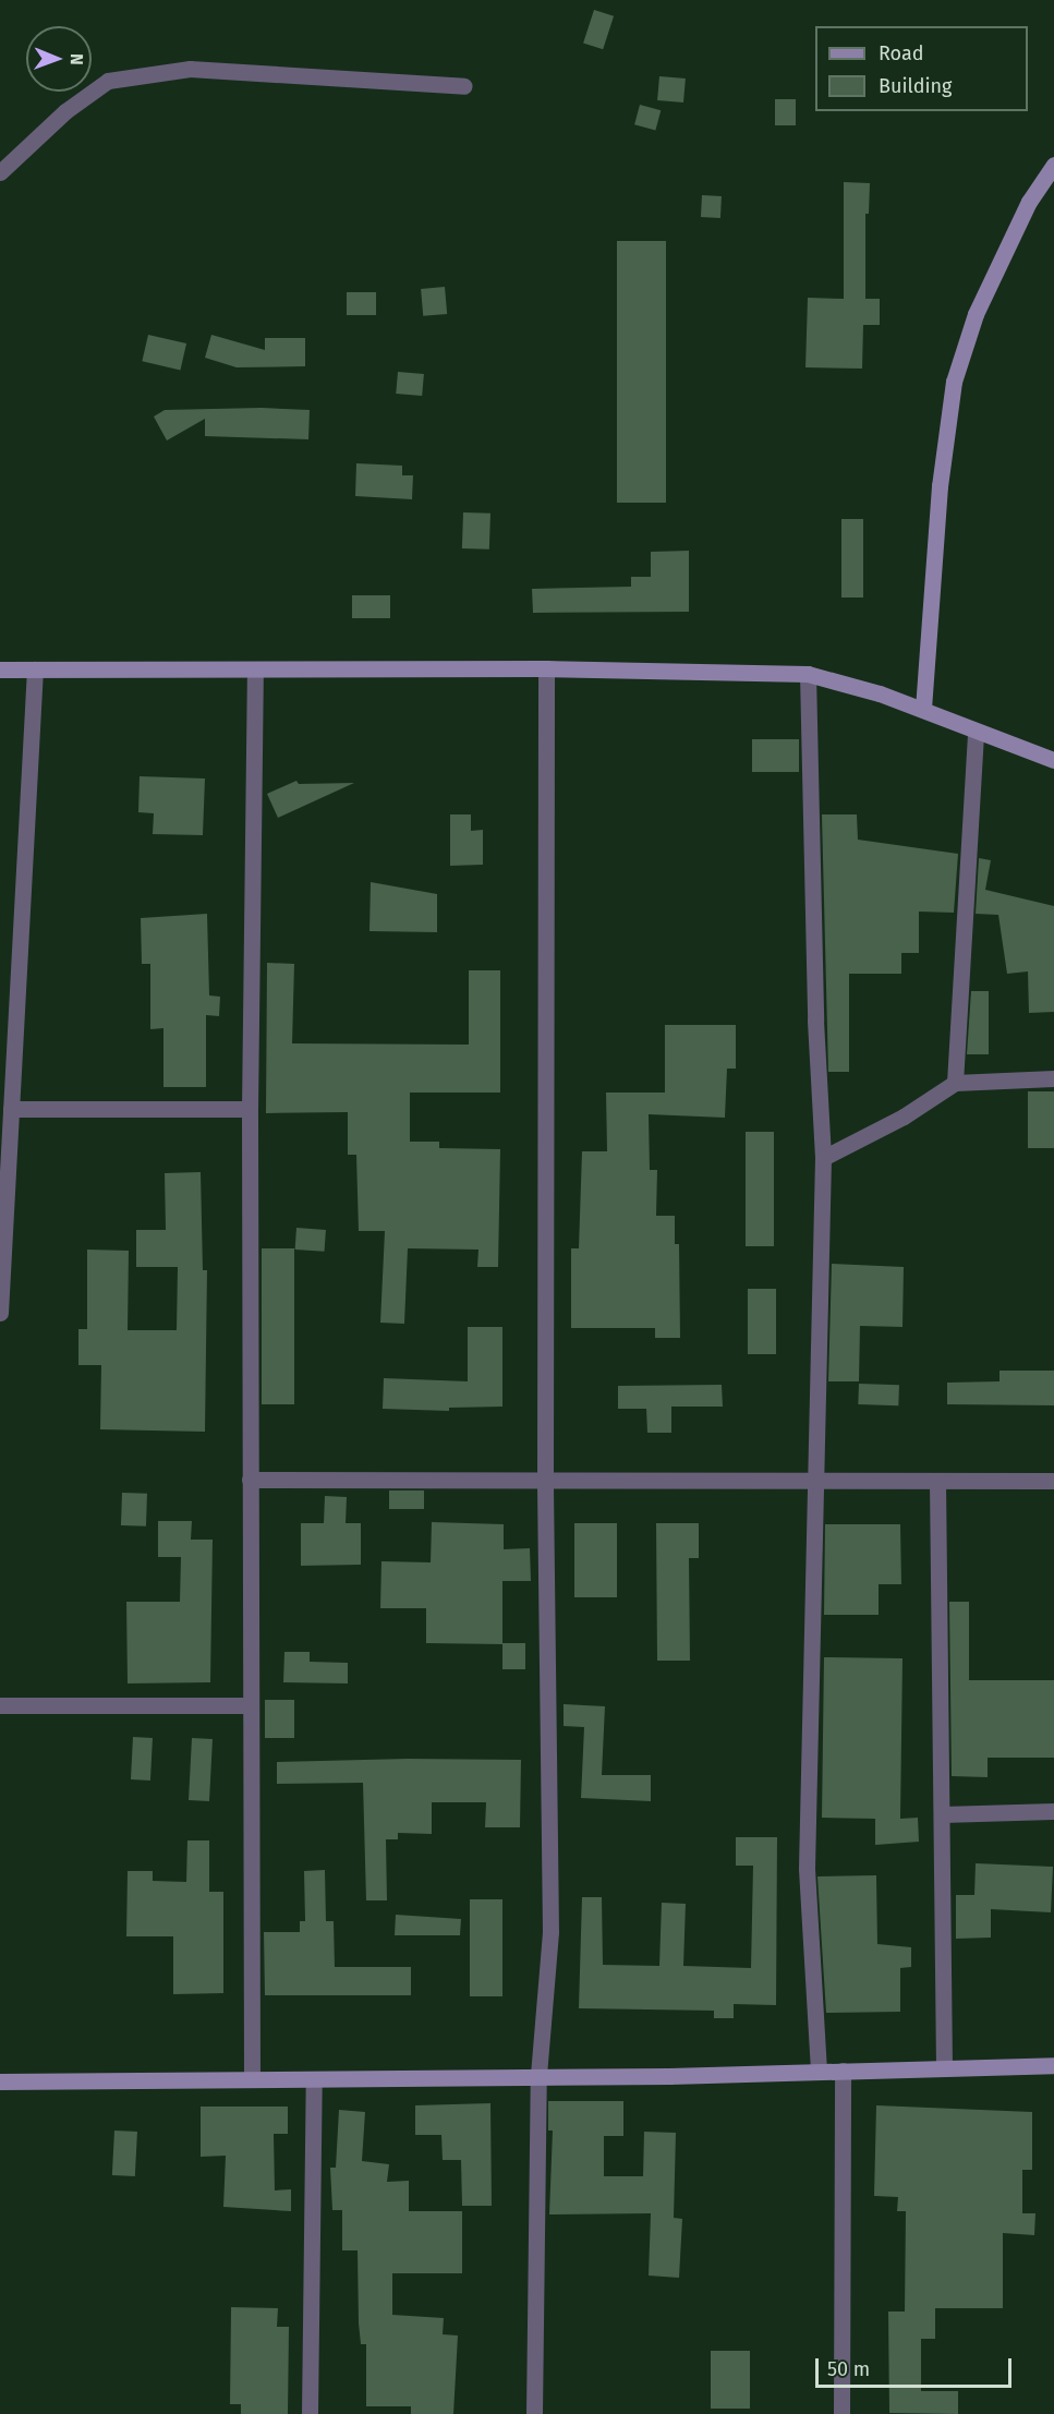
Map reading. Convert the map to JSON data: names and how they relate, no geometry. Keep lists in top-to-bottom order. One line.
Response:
{"legend":["Road","Building"],"scale_bar":"50 m","north":"right"}
